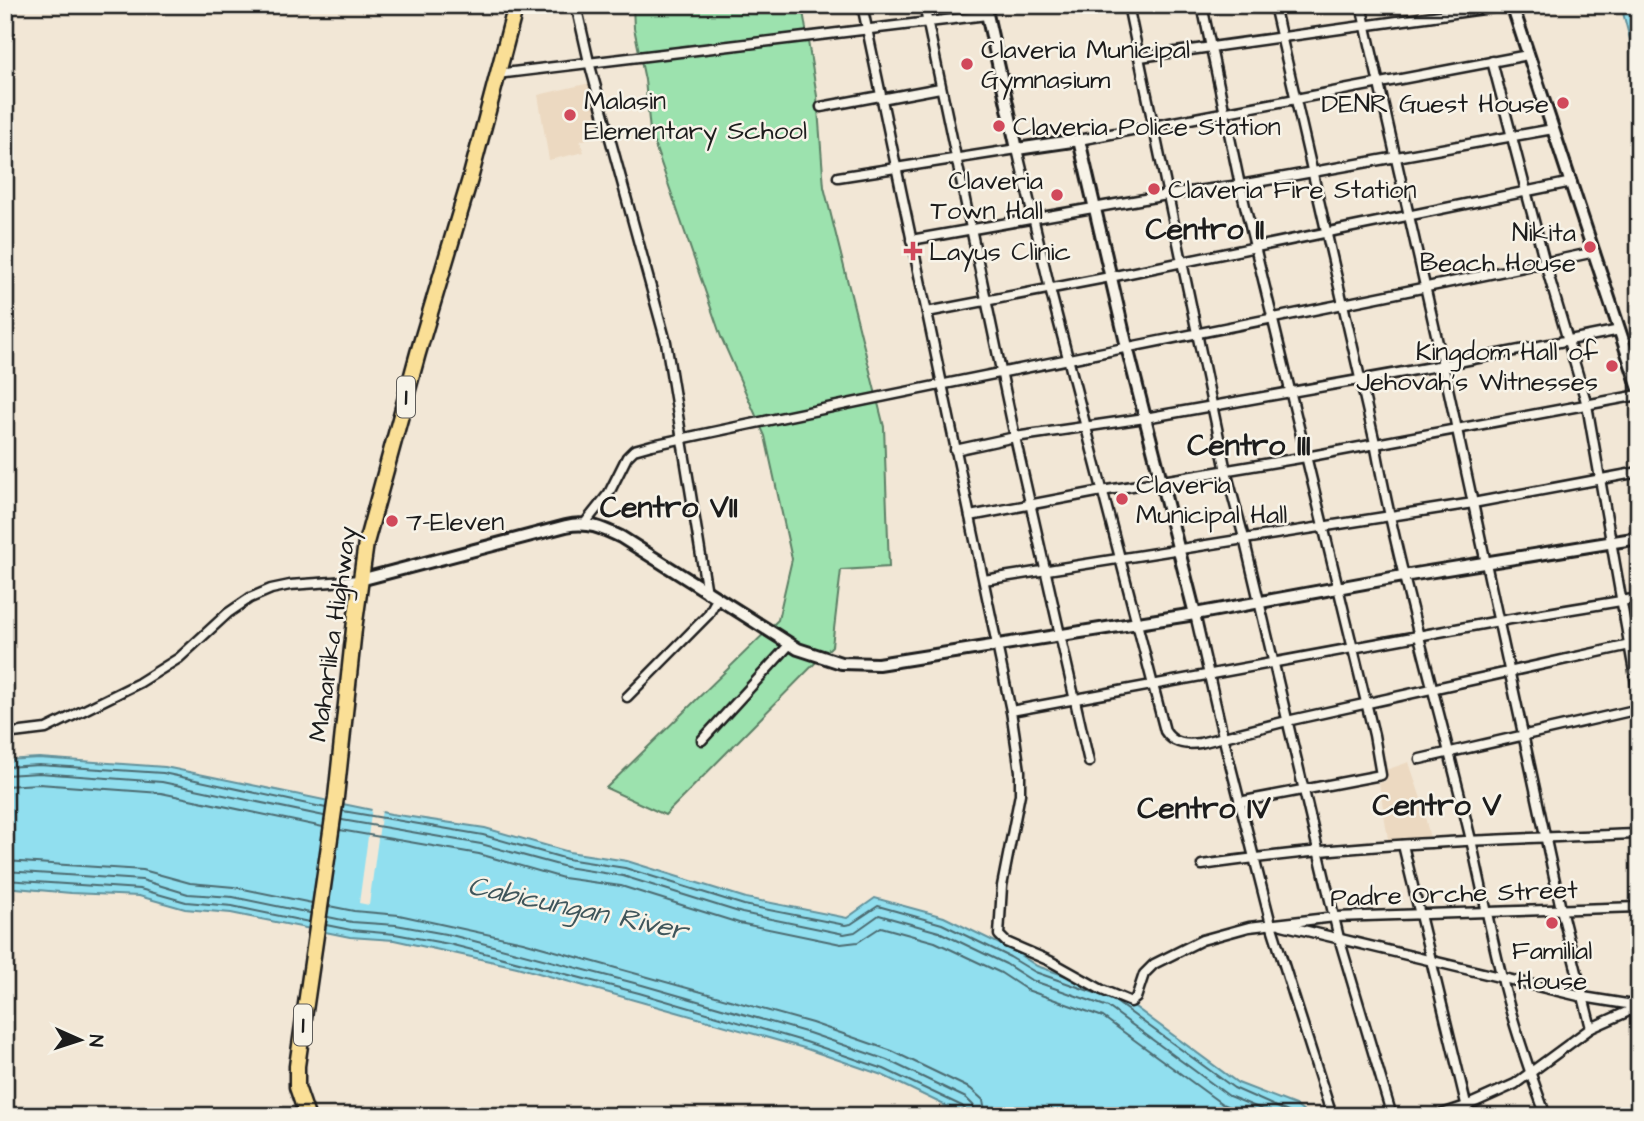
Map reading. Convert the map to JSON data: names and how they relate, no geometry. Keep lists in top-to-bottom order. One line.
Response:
{"streets":{"highway":["1","Maharlika Highway"],"street":["Padre Orche Street"]},"districts":["Centro II","Centro III","Centro VII","Centro V","Centro IV"],"water":["Cabicungan River"],"places":{"other":["Claveria Municipal Gymnasium","DENR Guest House","Malasin Elementary School","Claveria Police Station","Claveria Fire Station","Claveria Town Hall","Nikita Beach House","Kingdom Hall of Jehovah's Witnesses","Claveria Municipal Hall","7-Eleven","Familial House"],"health":["Layus Clinic"]},"north":"right"}
